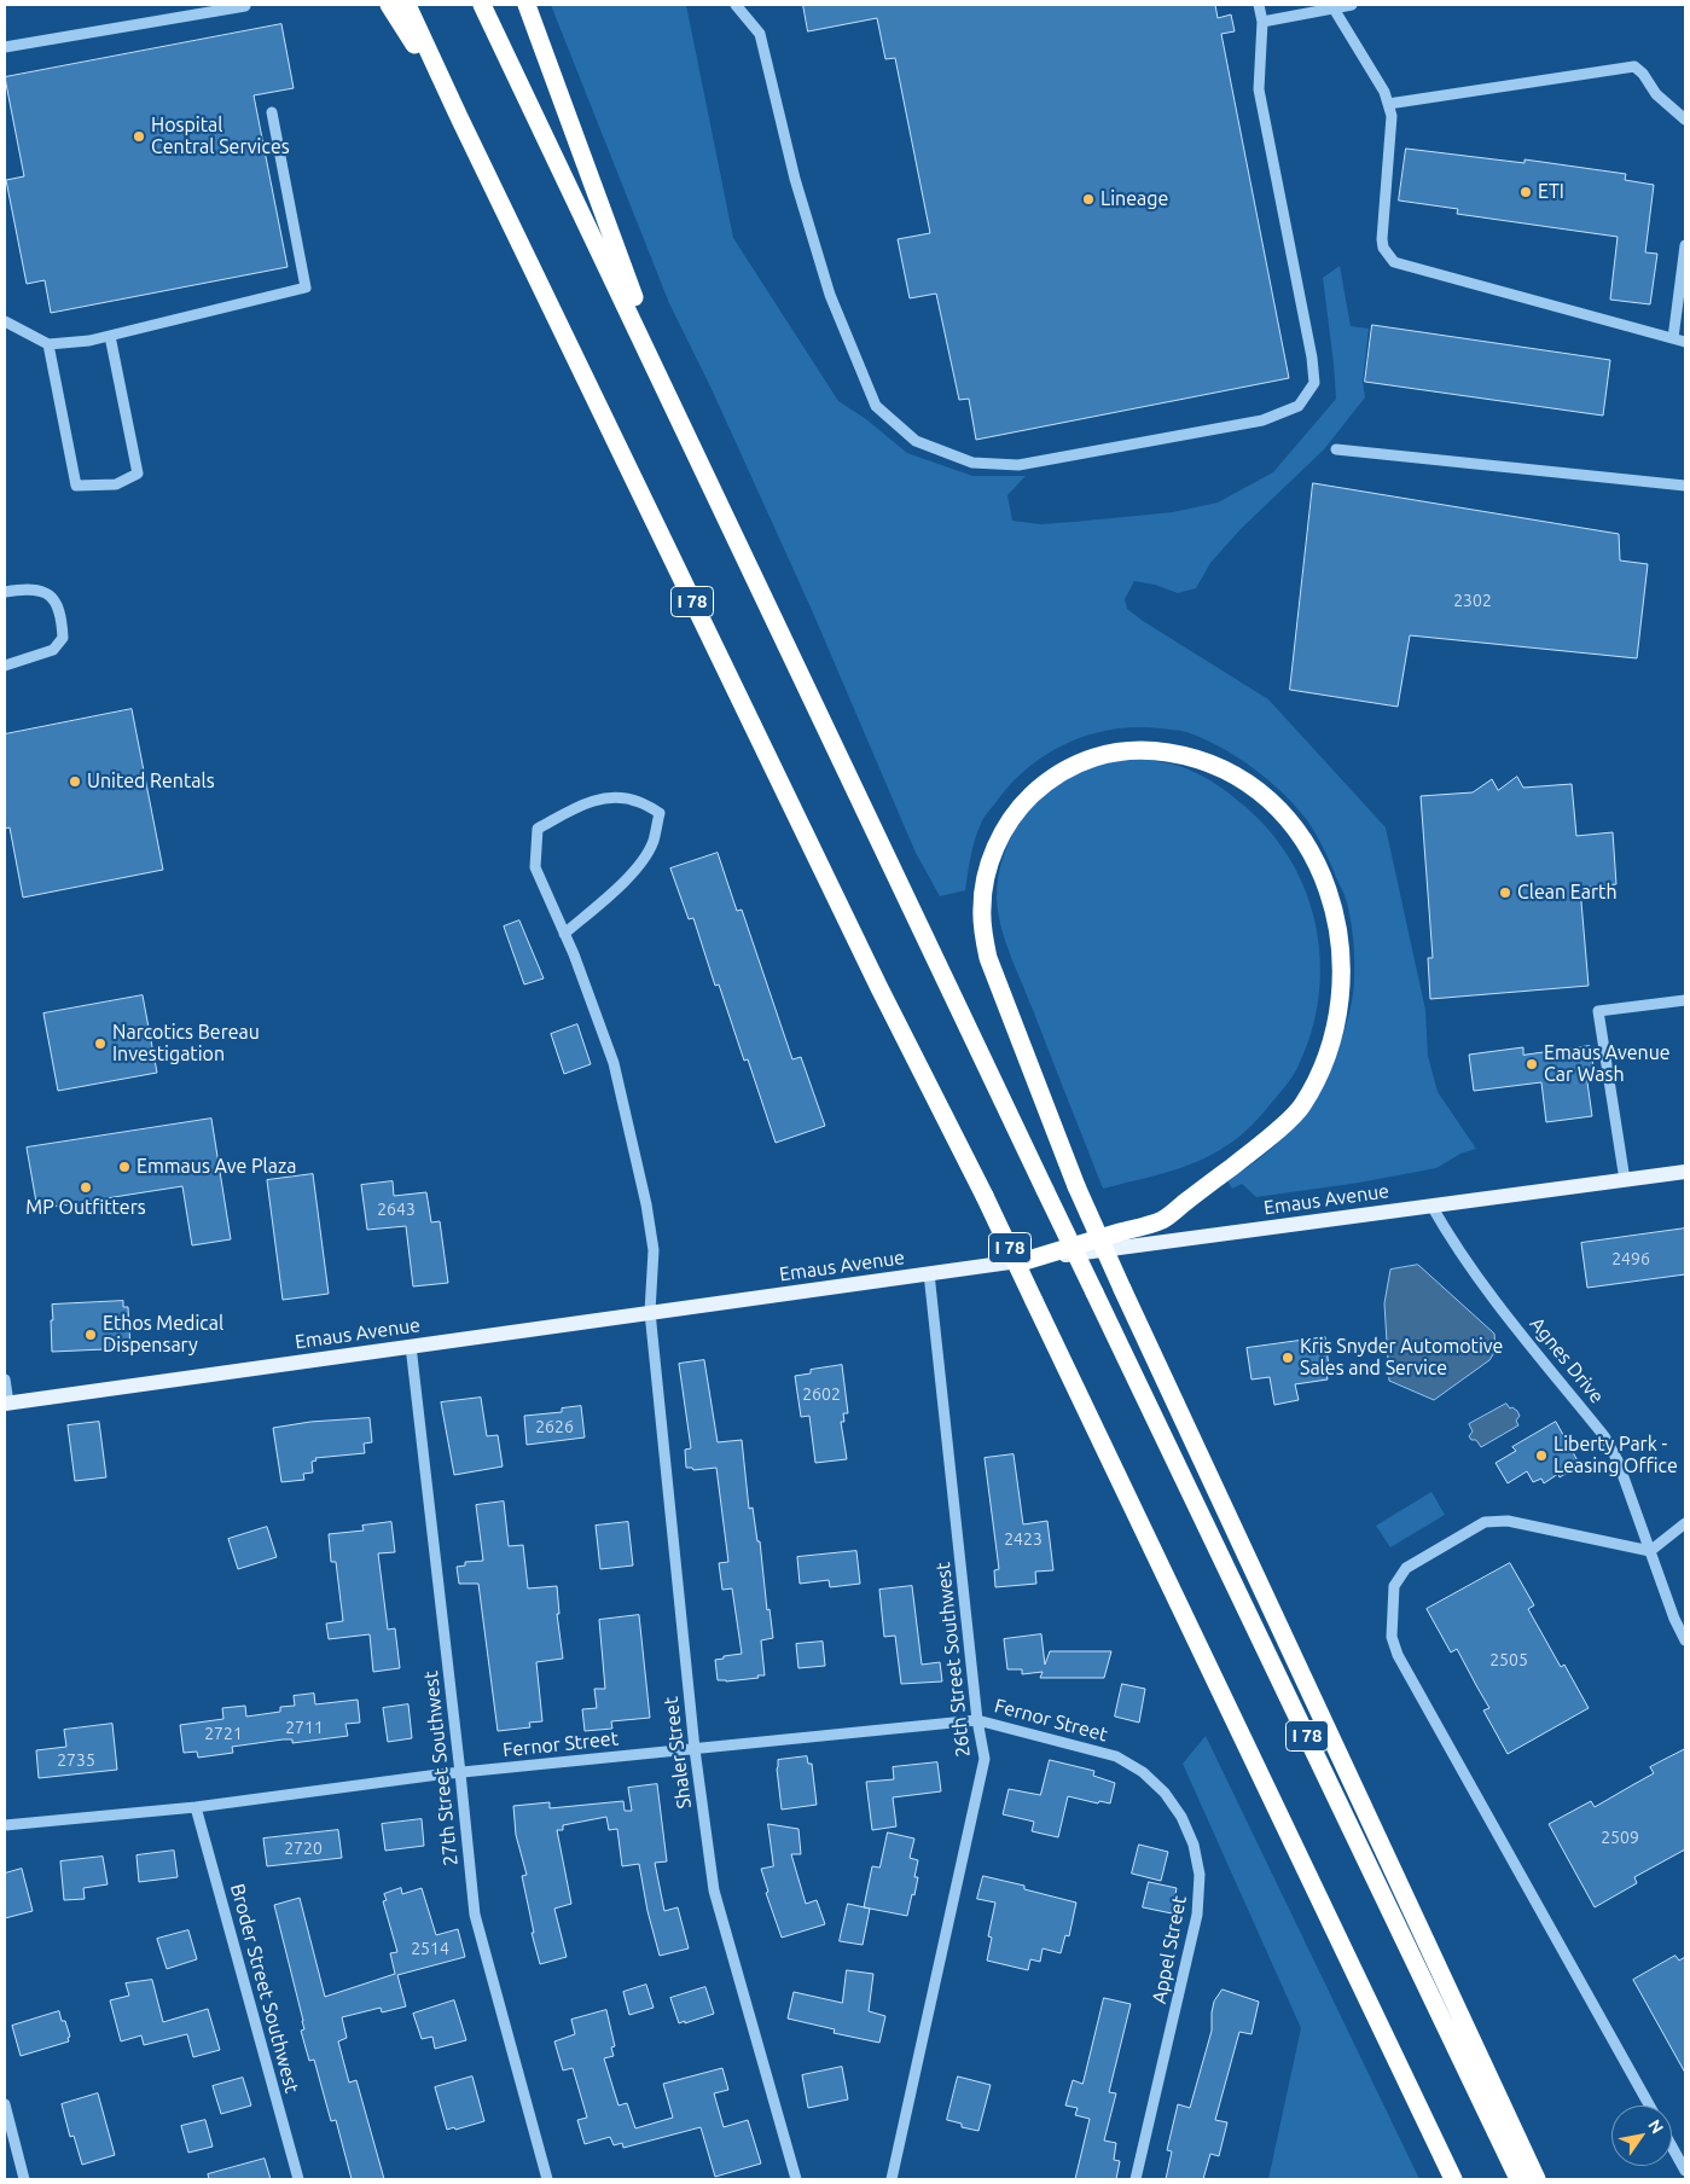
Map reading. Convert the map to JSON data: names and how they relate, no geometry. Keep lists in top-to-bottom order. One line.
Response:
{"streets":{"highway":["I 78"],"main road":["Emaus Avenue"],"street":["Agnes Drive","26th Street Southwest","Fernor Street","Shaler Street","27th Street Southwest","Appel Street","Broder Street Southwest"]},"crossings":[["Emaus Avenue","Agnes Drive"],["Emaus Avenue","26th Street Southwest"],["Emaus Avenue","Shaler Street"],["Emaus Avenue","27th Street Southwest"],["26th Street Southwest","Fernor Street"],["Fernor Street","Shaler Street"],["Fernor Street","27th Street Southwest"],["Fernor Street","Appel Street"],["Fernor Street","Broder Street Southwest"]],"places":["Hospital Central Services","ETI","Lineage","United Rentals","Clean Earth","Narcotics Bereau Investigation","Emaus Avenue Car Wash","Emmaus Ave Plaza","MP Outfitters","Ethos Medical Dispensary","Kris Snyder Automotive Sales and Service","Liberty Park - Leasing Office"],"house_numbers":["2302","2643","2496","2602","2626","2423","2505","2711","2721","2735","2509","2720","2514"],"north":"top right"}
